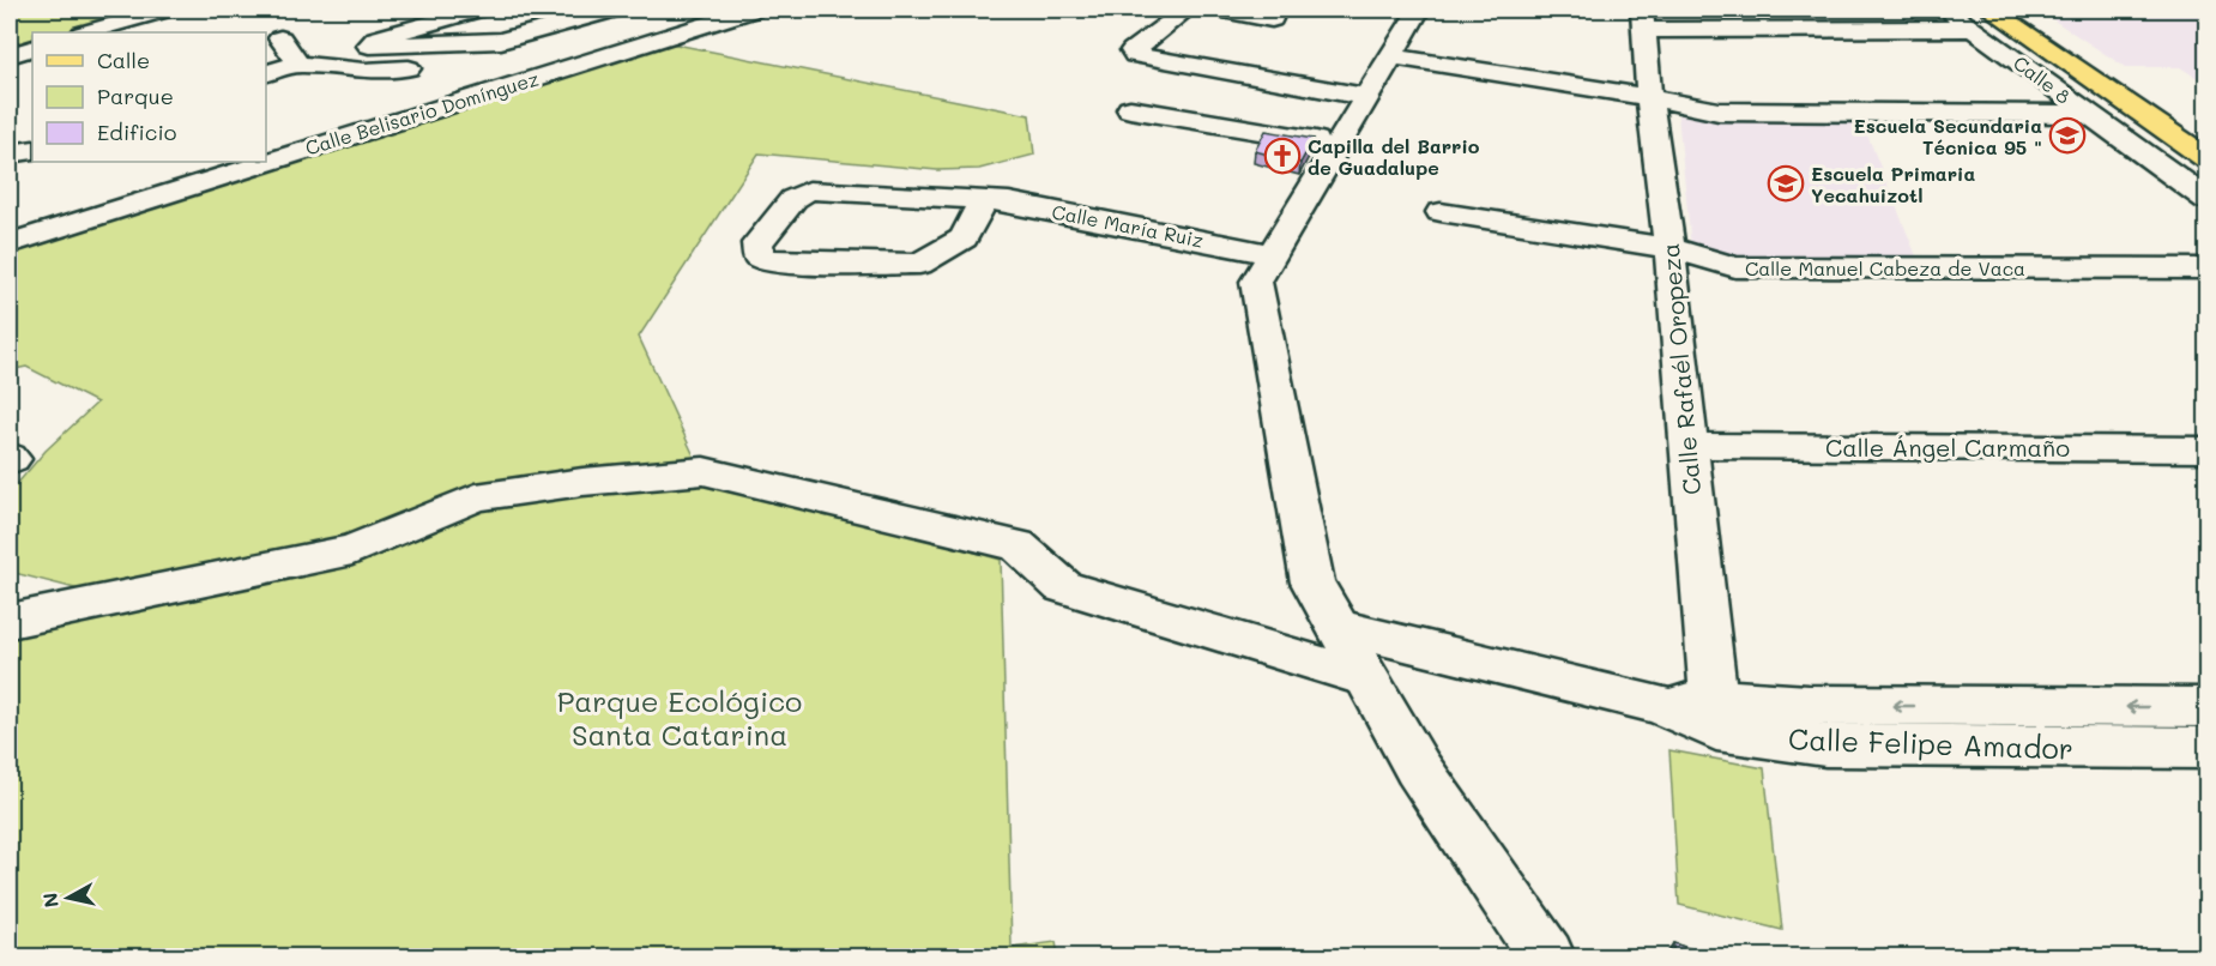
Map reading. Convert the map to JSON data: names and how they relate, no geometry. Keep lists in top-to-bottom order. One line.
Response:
{"streets":{"street":["Calle 8","Calle Belisario Domínguez","Calle María Ruiz","Calle Manuel Cabeza de Vaca","Calle Rafaél Oropeza","Calle Ángel Carmaño","Calle Felipe Amador"]},"crossings":[["Calle Manuel Cabeza de Vaca","Calle Rafaél Oropeza"],["Calle Rafaél Oropeza","Calle Ángel Carmaño"],["Calle Rafaél Oropeza","Calle Felipe Amador"]],"parks":["Parque Ecológico Santa Catarina"],"places":{"school or university":["Escuela Secundaria Técnica 95 \"","Escuela Primaria Yecahuizotl"],"church":["Capilla del Barrio de Guadalupe"]},"legend":["Calle","Parque","Edificio"],"north":"left"}
